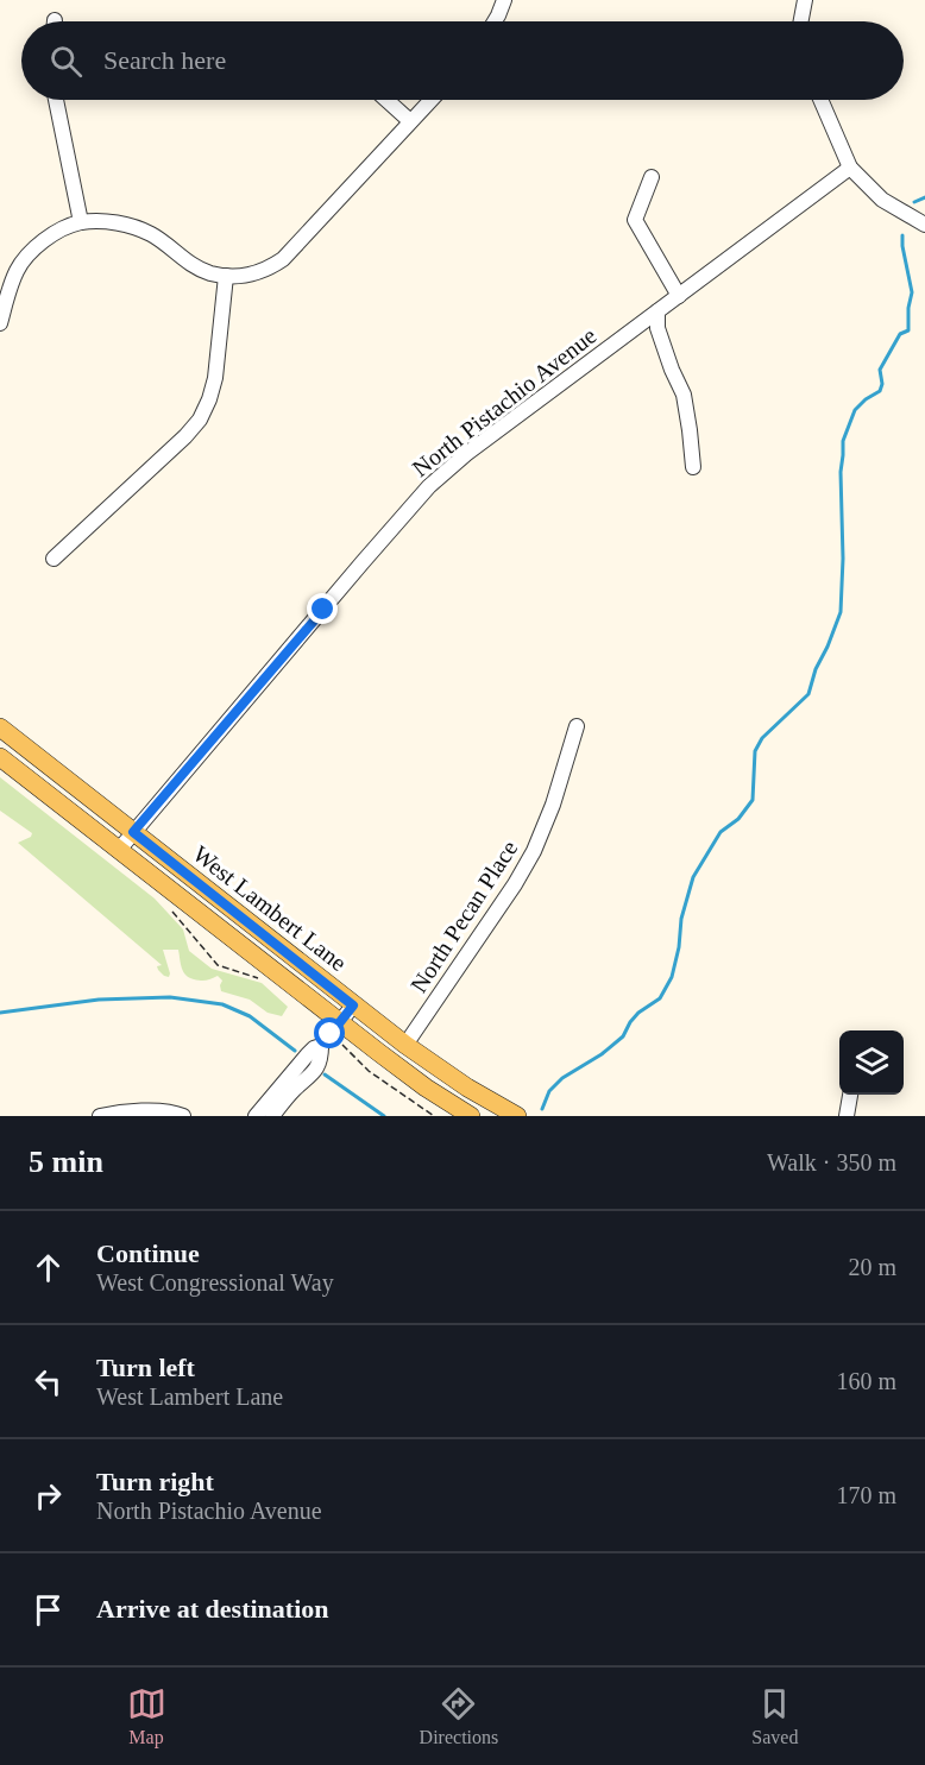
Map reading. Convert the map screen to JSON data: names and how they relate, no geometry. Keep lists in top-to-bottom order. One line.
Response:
{"streets":{"main road":["West Lambert Lane"],"street":["North Pistachio Avenue","North Pecan Place"]},"crossings":[["North Pistachio Avenue","West Lambert Lane"],["West Lambert Lane","North Pecan Place"]],"page":{"search":"Search here","heading":["5 min","Walk · 350 m"],"list":[["Continue","West Congressional Way","20 m"],["Turn left","West Lambert Lane","160 m"],["Turn right","North Pistachio Avenue","170 m"],"Arrive at destination"],"nav":["Map","Directions","Saved"]}}
